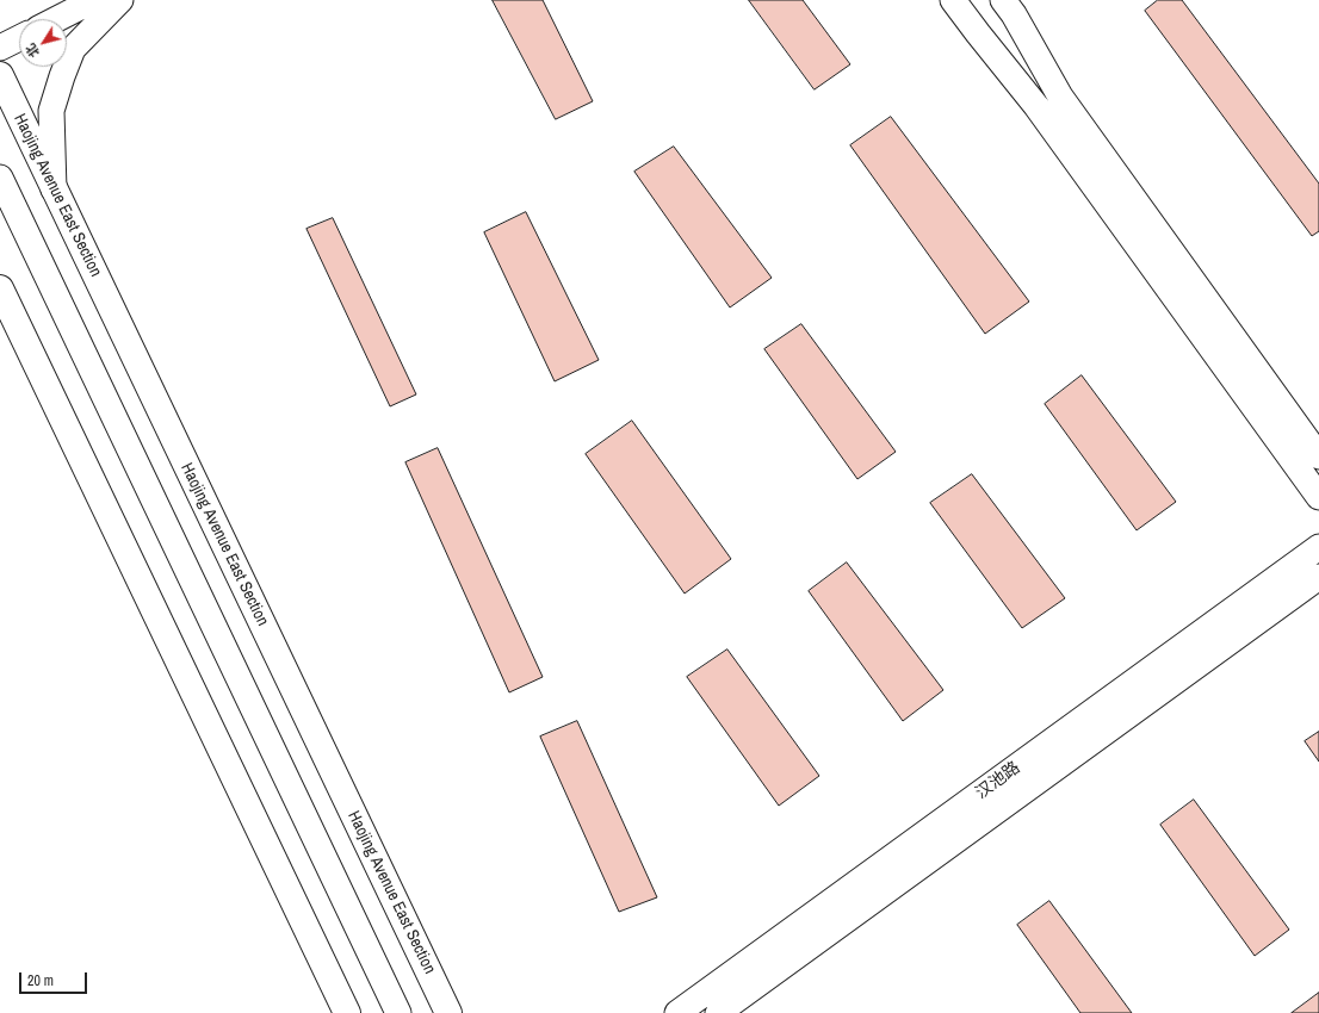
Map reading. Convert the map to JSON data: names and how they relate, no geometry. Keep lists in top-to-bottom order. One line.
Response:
{"streets":{"main road":["Haojing Avenue East Section"],"street":["汉池路"]},"scale_bar":"20 m","north":"bottom left"}
